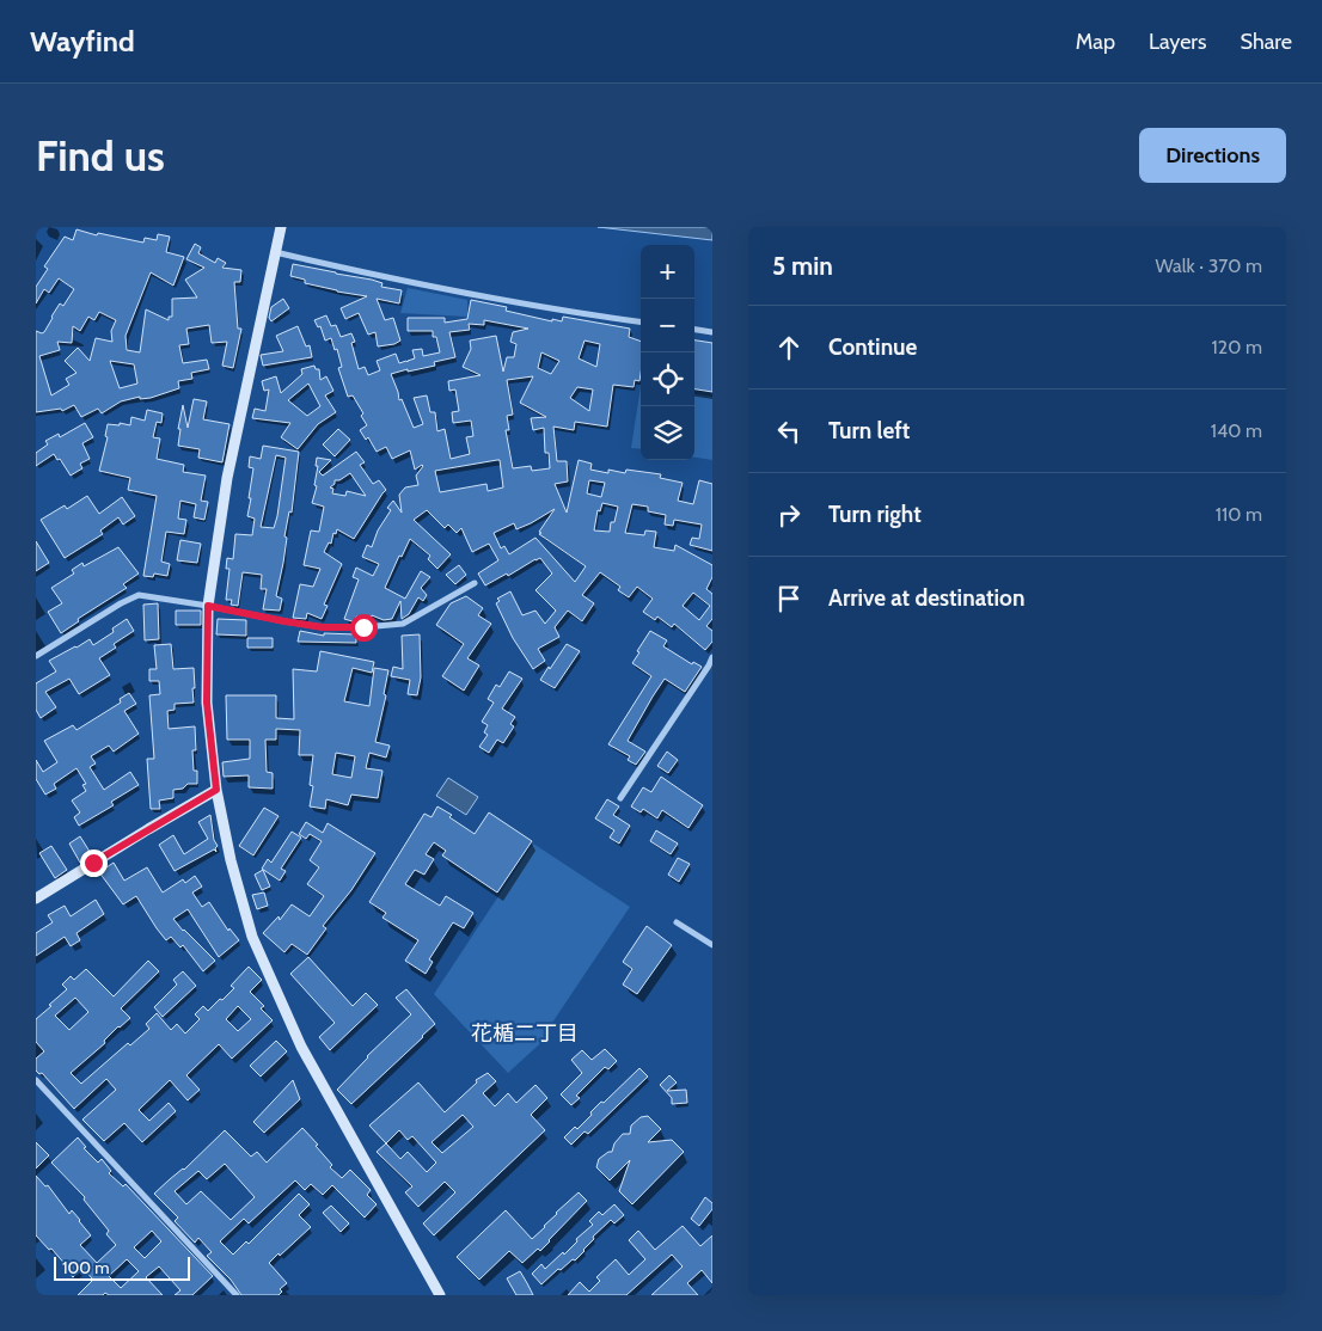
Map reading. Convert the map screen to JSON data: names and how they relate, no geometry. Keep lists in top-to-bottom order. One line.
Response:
{"districts":["花楯二丁目"],"scale_bar":"100 m","page":{"header":"Wayfind","nav":["Map","Layers","Share"],"buttons":"Directions","title":"Find us","heading":["5 min","Walk · 370 m"],"map_buttons":["+","−"],"list":[["Continue","120 m"],["Turn left","140 m"],["Turn right","110 m"],"Arrive at destination"],"scale":"100 m"}}
